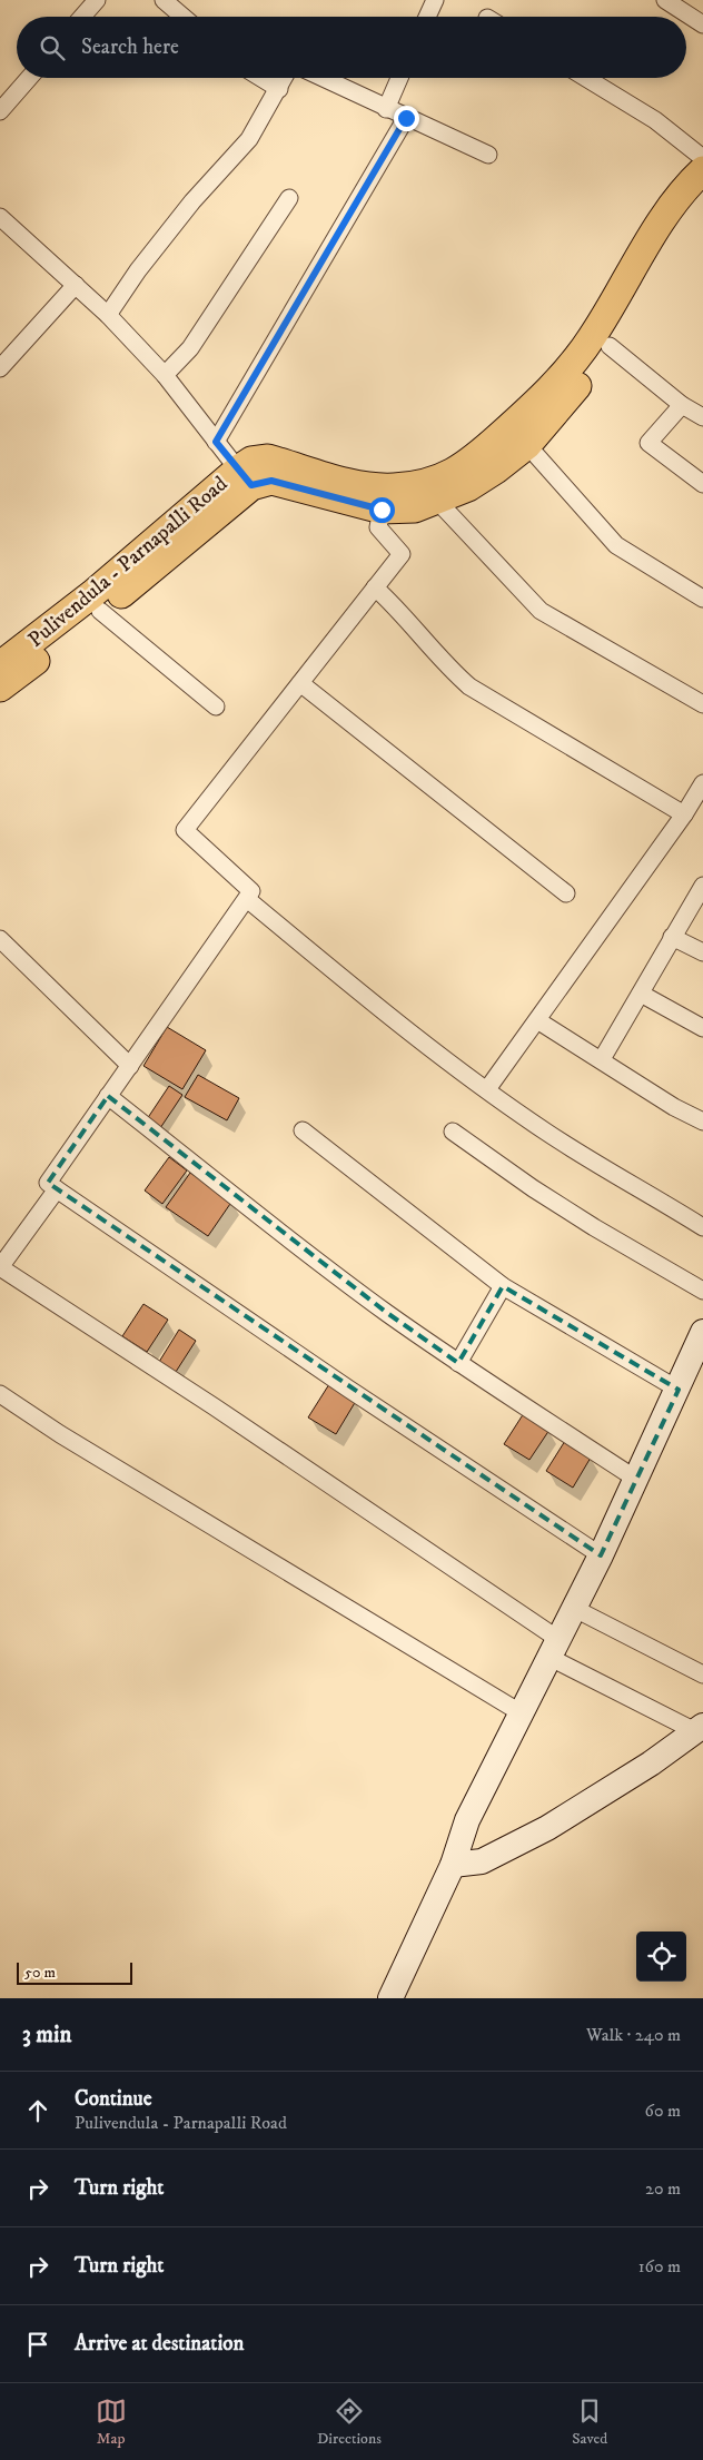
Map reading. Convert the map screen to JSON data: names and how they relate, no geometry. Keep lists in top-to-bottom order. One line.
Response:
{"streets":{"main road":["Pulivendula - Parnapalli Road"]},"scale_bar":"50 m","page":{"search":"Search here","scale":"50 m","heading":["3 min","Walk · 240 m"],"list":[["Continue","Pulivendula - Parnapalli Road","60 m"],["Turn right","20 m"],["Turn right","160 m"],"Arrive at destination"],"nav":["Map","Directions","Saved"]}}
